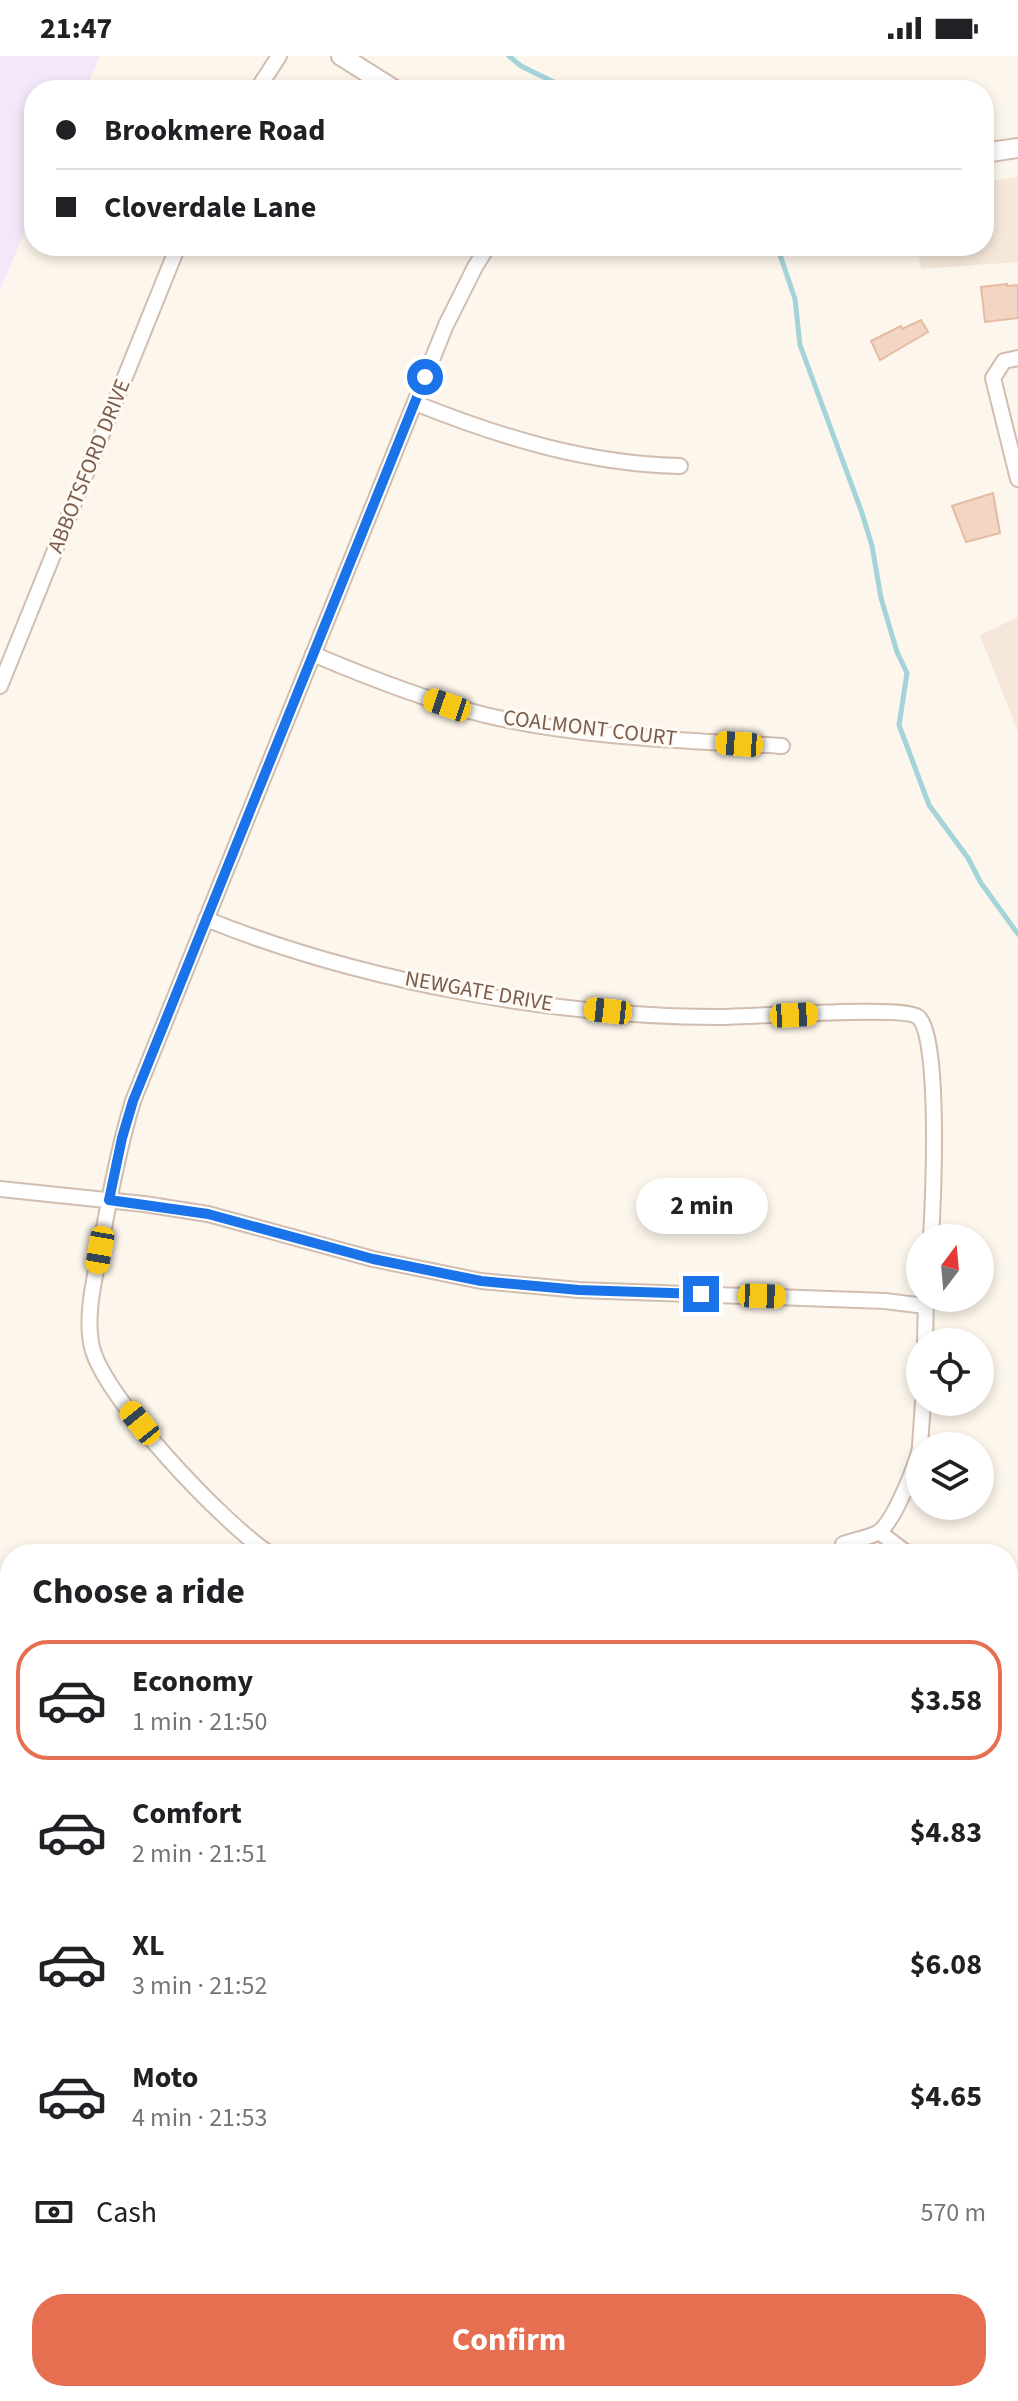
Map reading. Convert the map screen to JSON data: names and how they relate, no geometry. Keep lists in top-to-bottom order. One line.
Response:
{"streets":{"street":["ABBOTSFORD DRIVE","COALMONT COURT","NEWGATE DRIVE"]},"north":"top","page":{"status":"21:47","banner":["Brookmere Road","Cloverdale Lane"],"bubble":"2 min","heading":"Choose a ride","list":[{"name":"Economy","note":"1 min · 21:50","value":"$3.58"},{"name":"Comfort","note":"2 min · 21:51","value":"$4.83"},{"name":"XL","note":"3 min · 21:52","value":"$6.08"},{"name":"Moto","note":"4 min · 21:53","value":"$4.65"}],"pay":["Cash","570 m"],"buttons":"Confirm"}}
